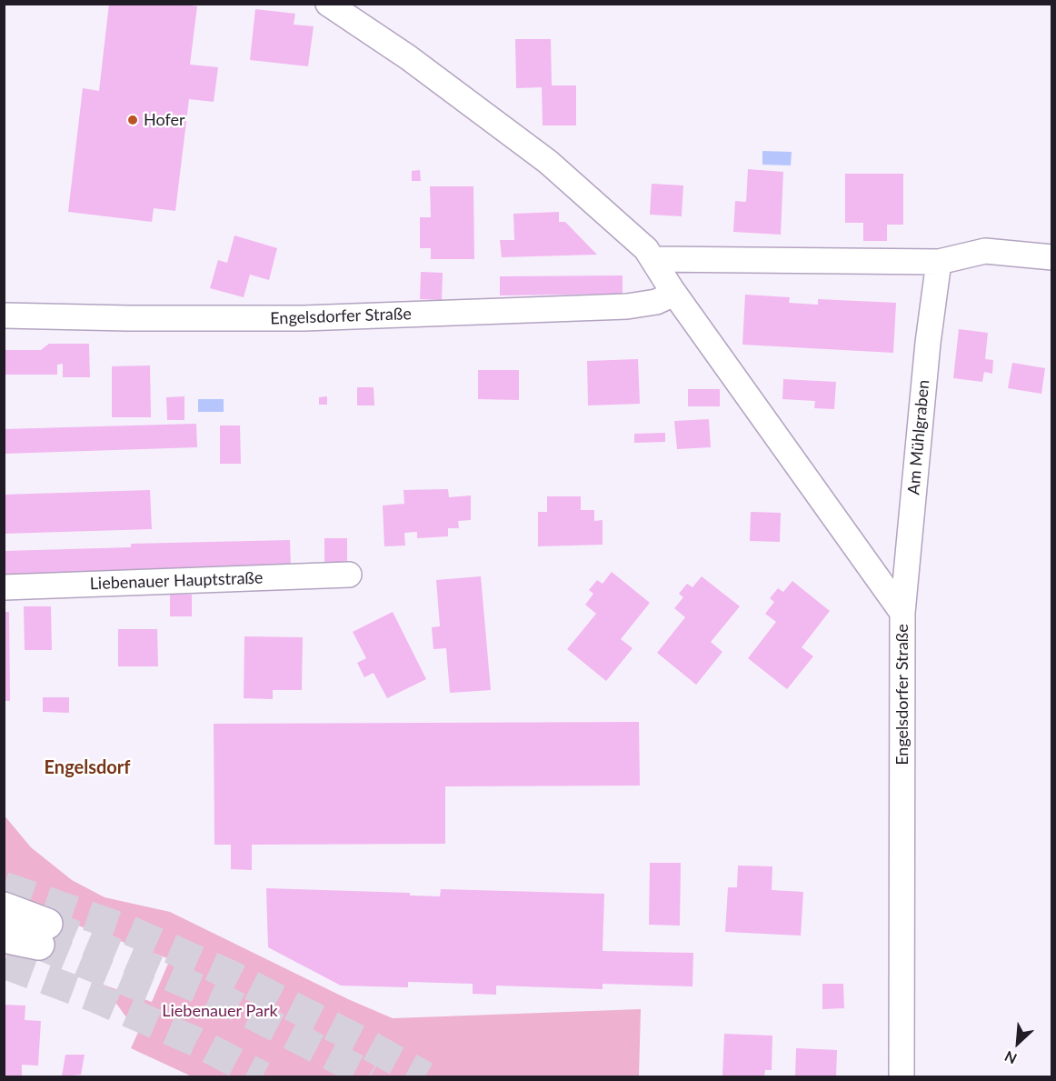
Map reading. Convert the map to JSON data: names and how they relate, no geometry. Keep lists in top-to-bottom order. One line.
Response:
{"streets":{"street":["Engelsdorfer Straße","Am Mühlgraben","Liebenauer Hauptstraße"]},"crossings":[["Engelsdorfer Straße","Am Mühlgraben"]],"districts":["Engelsdorf"],"parks":["Liebenauer Park"],"places":["Hofer"],"north":"bottom left"}
